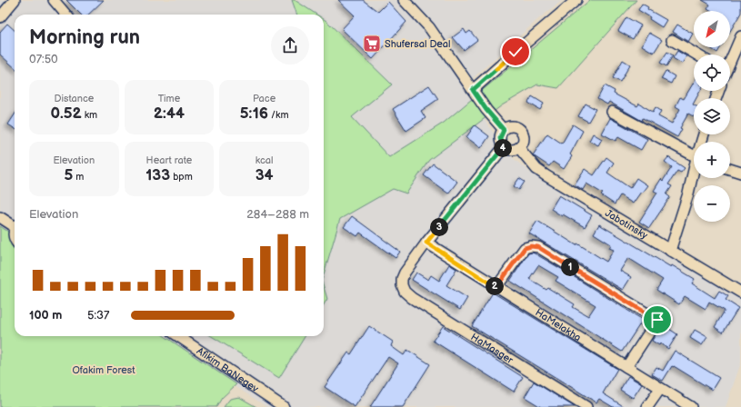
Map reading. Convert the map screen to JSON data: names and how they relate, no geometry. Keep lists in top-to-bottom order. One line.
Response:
{"streets":{"street":["Jabotinsky","HaMelakha","HaMasger","Afikim BaNegev"]},"crossings":[["HaMelakha","HaMasger"]],"parks":["Ofakim Forest"],"places":{"supermarket":["Shufersal Deal"]},"north":"bottom left","page":{"map_buttons":["+","−"],"heading":["Morning run","07:50"],"stats":[["Distance","0.52 km"],["Time","2:44"],["Pace","5:16 /km"],["Elevation","5 m"],["Heart rate","133 bpm"],["kcal","34"]],"pins":["4","3","1","2"],"chart":["Elevation","284–288 m"],"list":[{"name":"100 m","note":"5:37"}]}}
